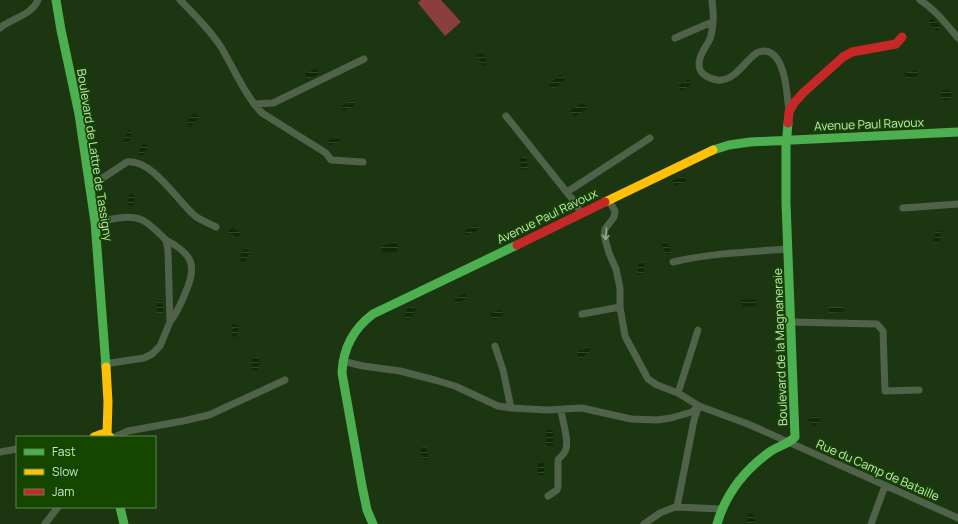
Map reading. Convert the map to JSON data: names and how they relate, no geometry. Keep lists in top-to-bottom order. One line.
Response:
{"streets":{"street":["Avenue Paul Ravoux","Boulevard de Lattre de Tassigny","Boulevard de la Magnaneraie","Rue du Camp de Bataille"]},"crossings":[["Avenue Paul Ravoux","Boulevard de la Magnaneraie"],["Avenue Paul Ravoux","Rue du Camp de Bataille"],["Boulevard de la Magnaneraie","Rue du Camp de Bataille"]],"legend":["Fast","Slow","Jam"]}
